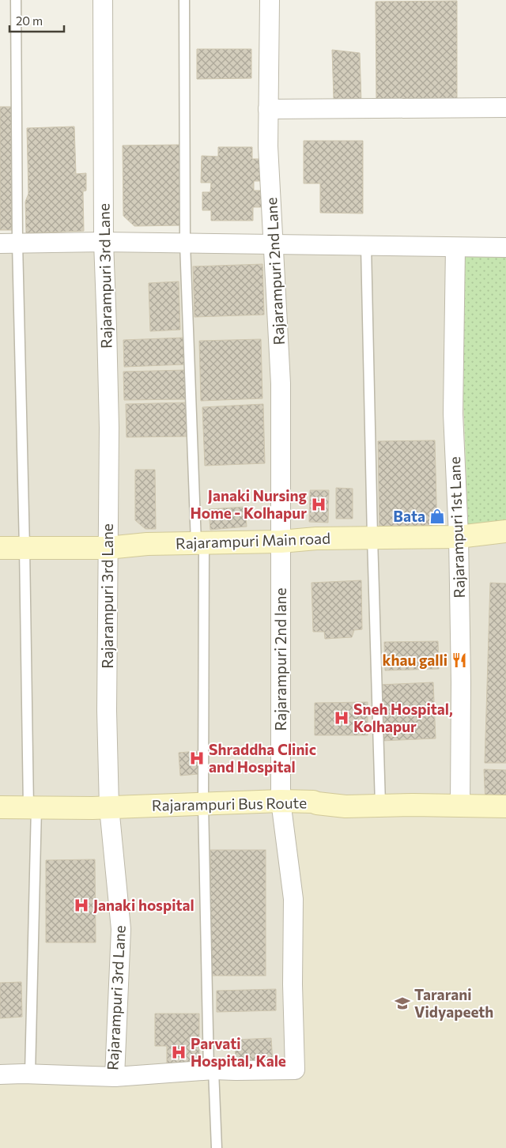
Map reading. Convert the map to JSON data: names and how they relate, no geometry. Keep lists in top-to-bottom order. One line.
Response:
{"streets":{"street":["Rajarampuri 2nd Lane","Rajarampuri 3rd Lane","Rajarampuri 1st Lane","Rajarampuri Main road","Rajarampuri 2nd lane","Rajarampuri Bus Route"]},"crossings":[["Rajarampuri 2nd Lane","Rajarampuri Main road"],["Rajarampuri 2nd Lane","Rajarampuri 2nd lane"],["Rajarampuri 3rd Lane","Rajarampuri Main road"],["Rajarampuri 3rd Lane","Rajarampuri Bus Route"],["Rajarampuri 1st Lane","Rajarampuri Main road"],["Rajarampuri 1st Lane","Rajarampuri Bus Route"],["Rajarampuri Main road","Rajarampuri 2nd lane"],["Rajarampuri 2nd lane","Rajarampuri Bus Route"]],"places":{"hospital":["Janaki Nursing Home - Kolhapur","Sneh Hospital, Kolhapur","Shraddha Clinic and Hospital","Janaki hospital","Parvati Hospital, Kale"],"shop":["Bata"],"restaurant":["khau galli"],"school or university":["Tararani Vidyapeeth"]},"scale_bar":"20 m"}
